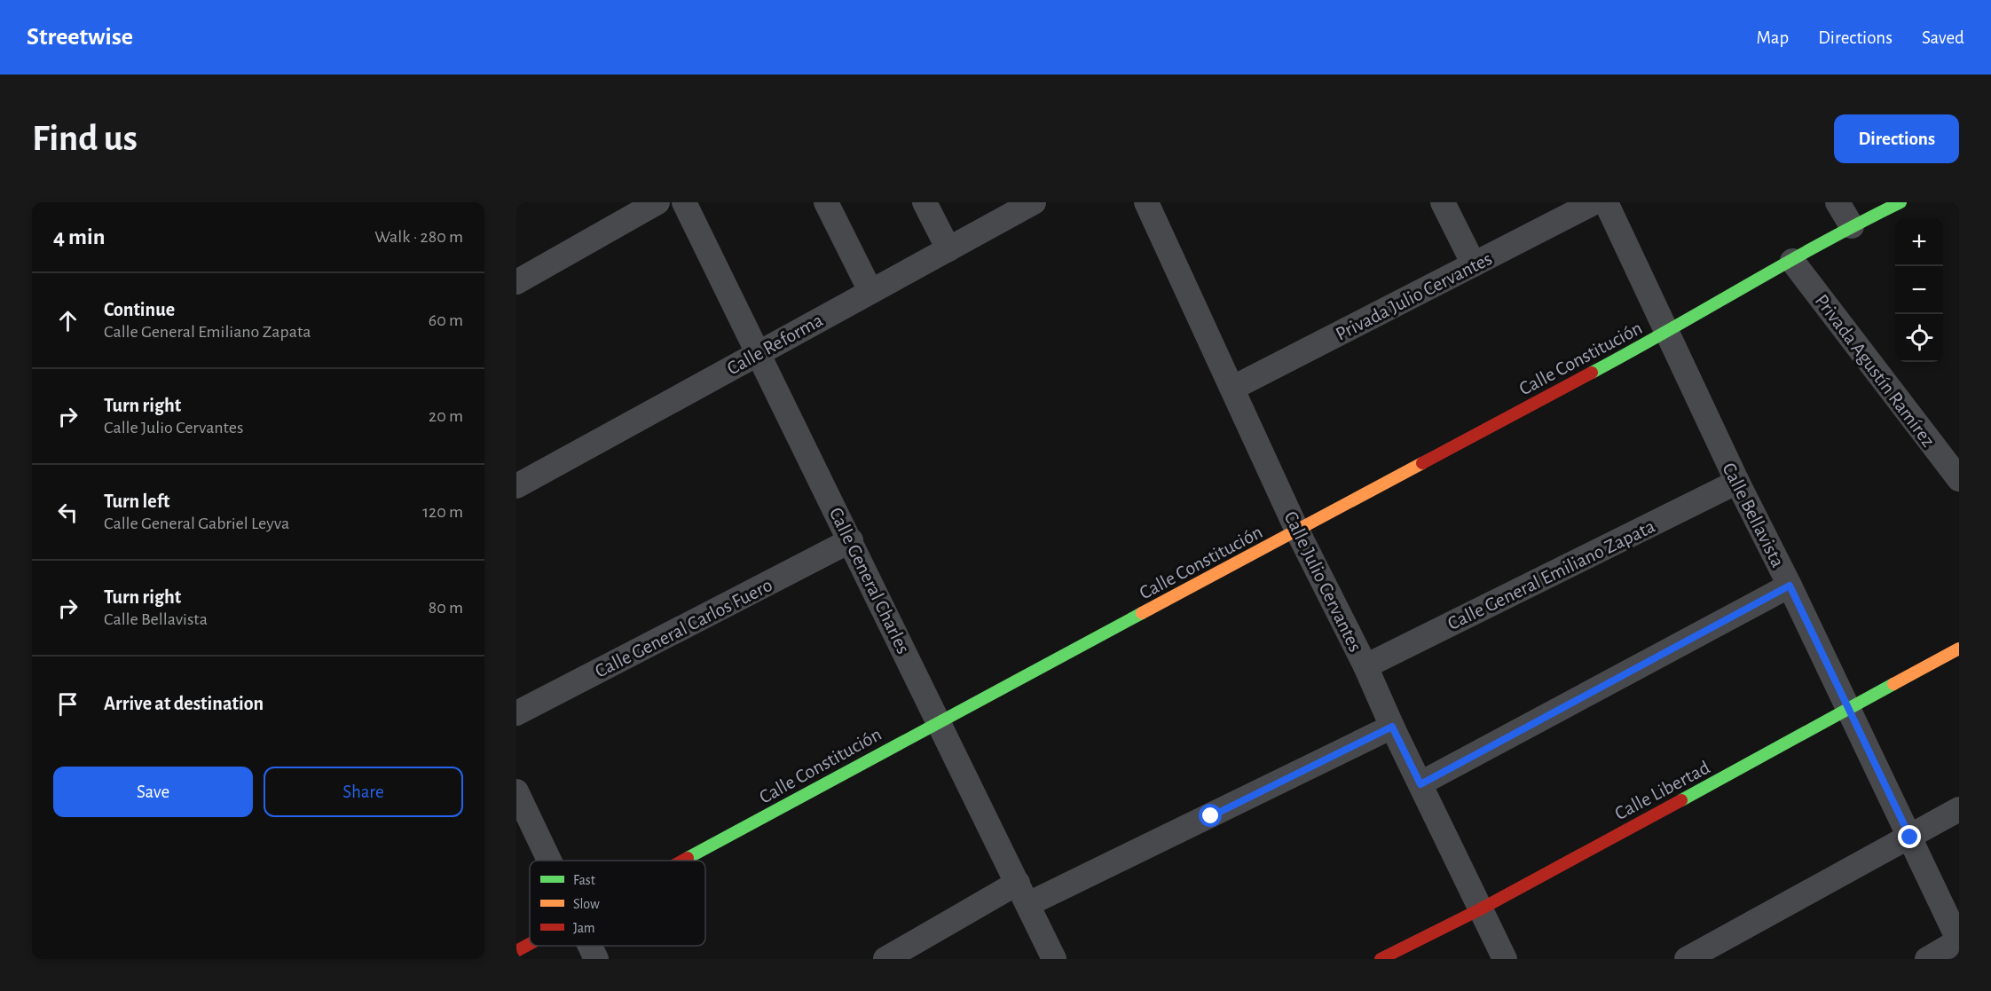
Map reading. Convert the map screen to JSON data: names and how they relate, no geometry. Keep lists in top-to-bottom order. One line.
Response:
{"streets":{"street":["Privada Julio Cervantes","Calle Reforma","Calle Constitución","Privada Agustín Ramírez","Calle Bellavista","Calle General Emiliano Zapata","Calle General Charles","Calle Julio Cervantes","Calle General Carlos Fuero","Calle Libertad"]},"crossings":[["Privada Julio Cervantes","Calle Julio Cervantes"],["Calle Reforma","Calle General Charles"],["Calle Constitución","Privada Agustín Ramírez"],["Calle Constitución","Calle Bellavista"],["Calle Constitución","Calle General Charles"],["Calle Constitución","Calle Julio Cervantes"],["Calle Bellavista","Calle General Emiliano Zapata"],["Calle Bellavista","Calle Libertad"],["Calle General Emiliano Zapata","Calle Julio Cervantes"],["Calle General Charles","Calle General Carlos Fuero"],["Calle Julio Cervantes","Calle Libertad"]],"legend":["Fast","Slow","Jam"],"page":{"header":"Streetwise","nav":["Map","Directions","Saved"],"buttons":["Directions",["Save","Share"]],"title":"Find us","heading":["4 min","Walk · 280 m"],"map_buttons":["+","−"],"list":[["Continue","Calle General Emiliano Zapata","60 m"],["Turn right","Calle Julio Cervantes","20 m"],["Turn left","Calle General Gabriel Leyva","120 m"],["Turn right","Calle Bellavista","80 m"],"Arrive at destination"]}}
